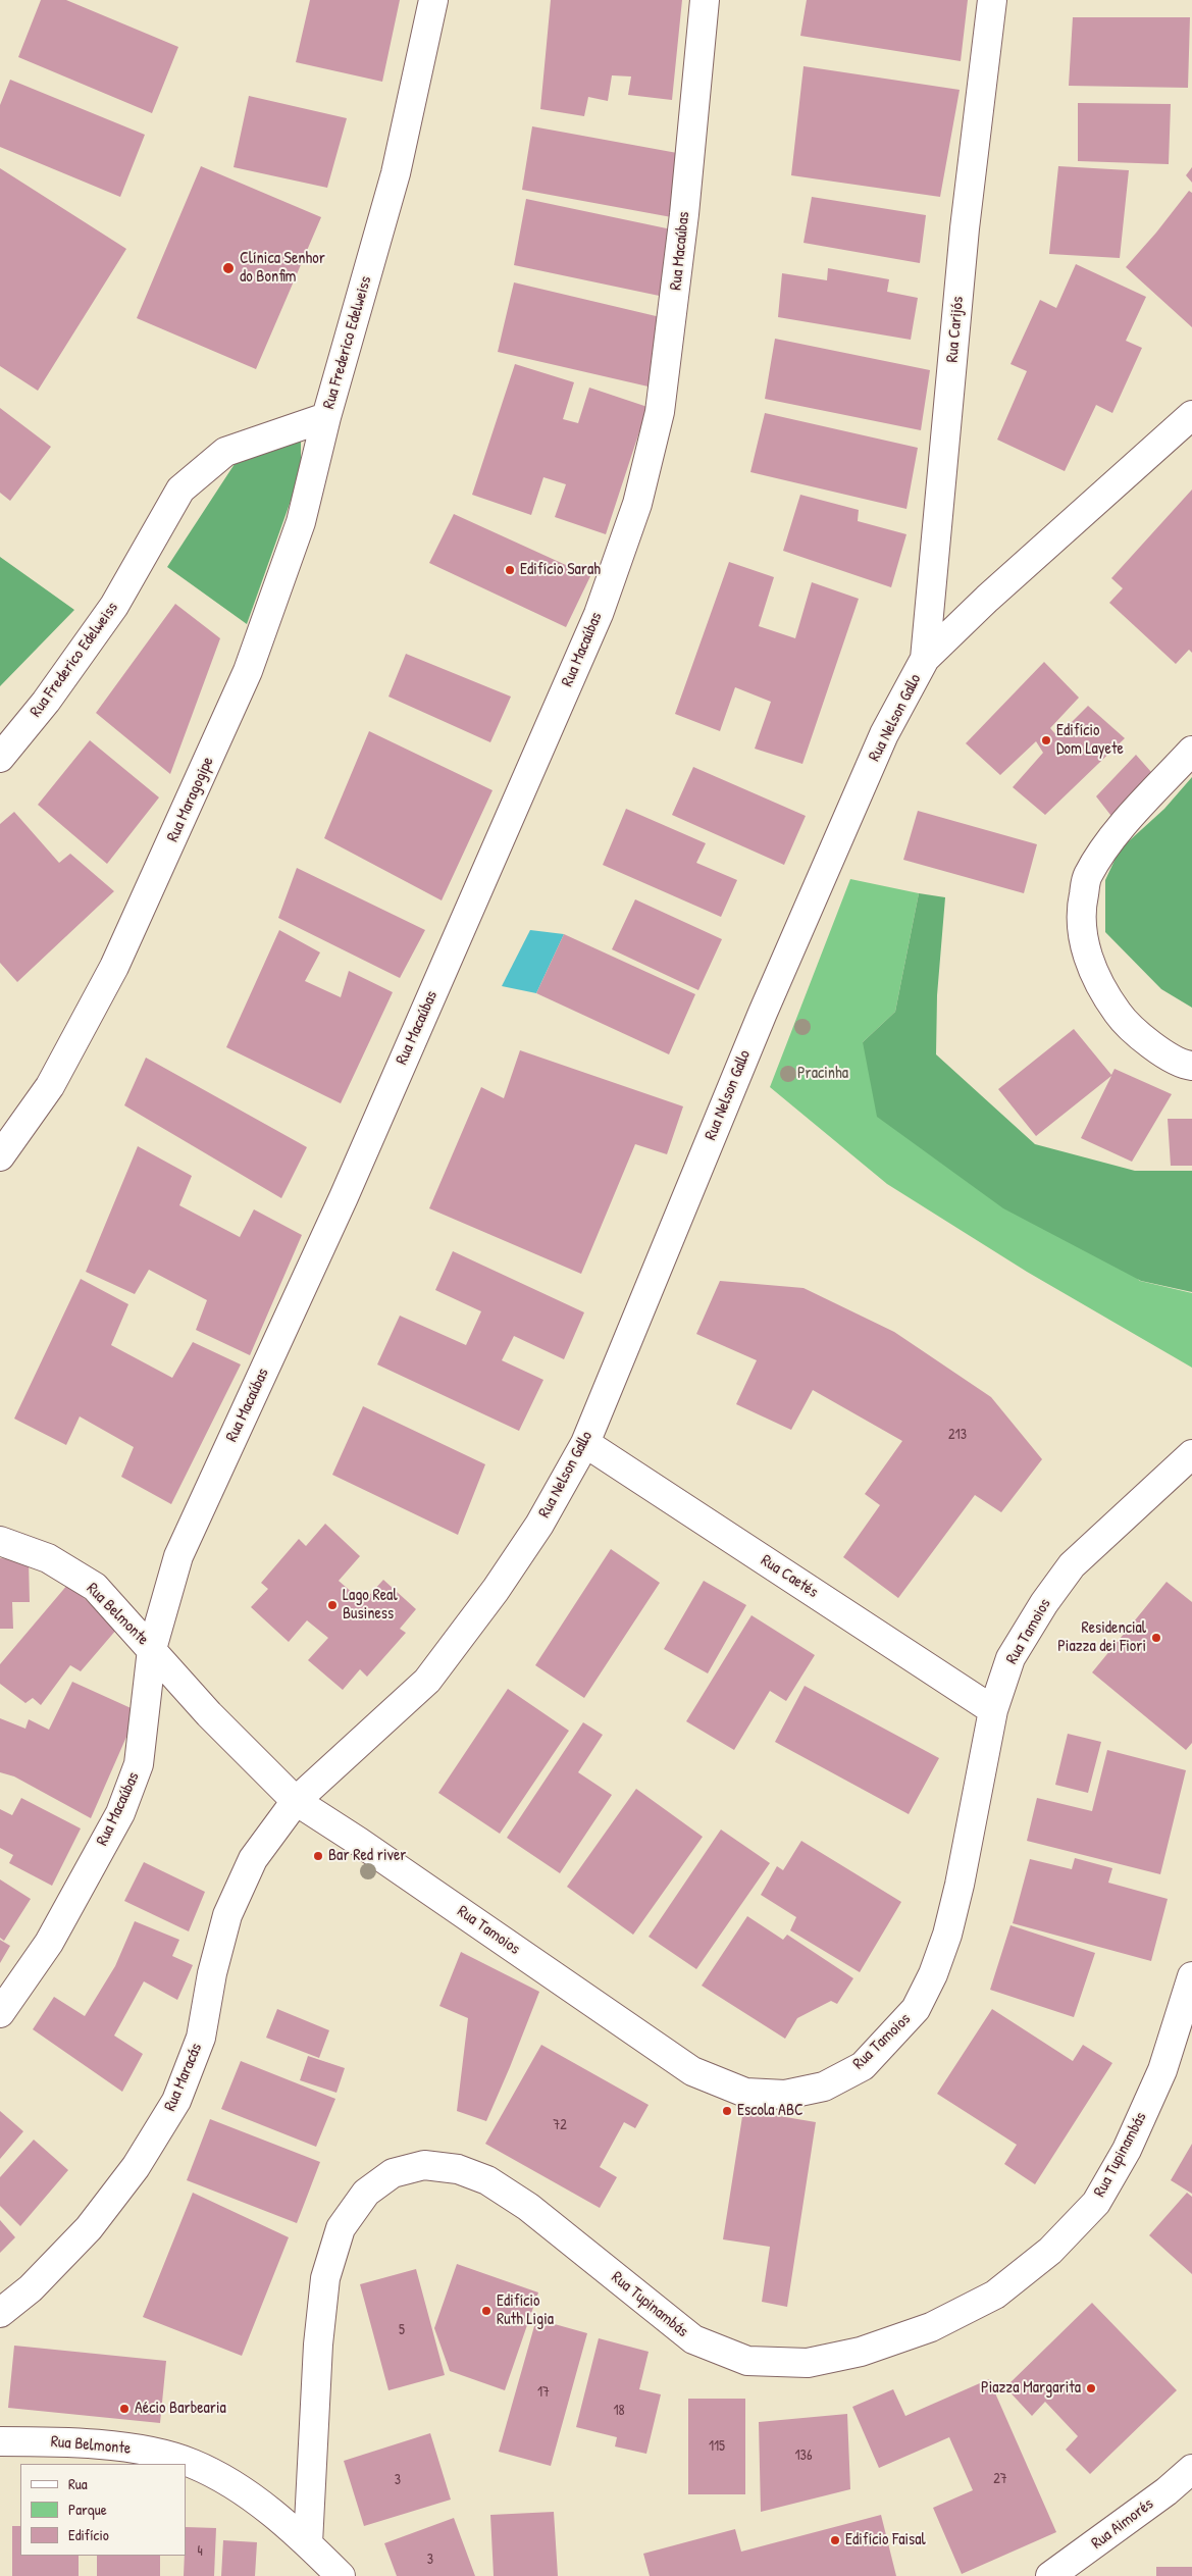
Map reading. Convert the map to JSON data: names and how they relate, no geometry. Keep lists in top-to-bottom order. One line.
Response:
{"streets":{"street":["Rua Macaúbas","Rua Carijós","Rua Frederico Edelweiss","Rua Nelson Gallo","Rua Maragogipe","Rua Caetés","Rua Belmonte","Rua Tamoios","Rua Maracás","Rua Tupinambás","Rua Aimorés"]},"crossings":[["Rua Macaúbas","Rua Belmonte"],["Rua Macaúbas","Rua Tamoios"],["Rua Carijós","Rua Nelson Gallo"],["Rua Frederico Edelweiss","Rua Maragogipe"],["Rua Nelson Gallo","Rua Caetés"],["Rua Nelson Gallo","Rua Tamoios"],["Rua Nelson Gallo","Rua Maracás"],["Rua Caetés","Rua Tamoios"],["Rua Belmonte","Rua Tamoios"],["Rua Belmonte","Rua Tupinambás"],["Rua Tamoios","Rua Maracás"]],"parks":["Pracinha"],"places":["Clínica Senhor do Bonfim","Edifício Sarah","Edifício Dom Layete","Lago Real Business","Residencial Piazza dei Fiori","Bar Red river","Escola ABC","Edifício Ruth Ligia","Piazza Margarita","Aécio Barbearia","Edifício Faisal"],"house_numbers":["213","72","5","17","18","115","136","27","3","4","3"],"legend":["Rua","Parque","Edifício"]}
